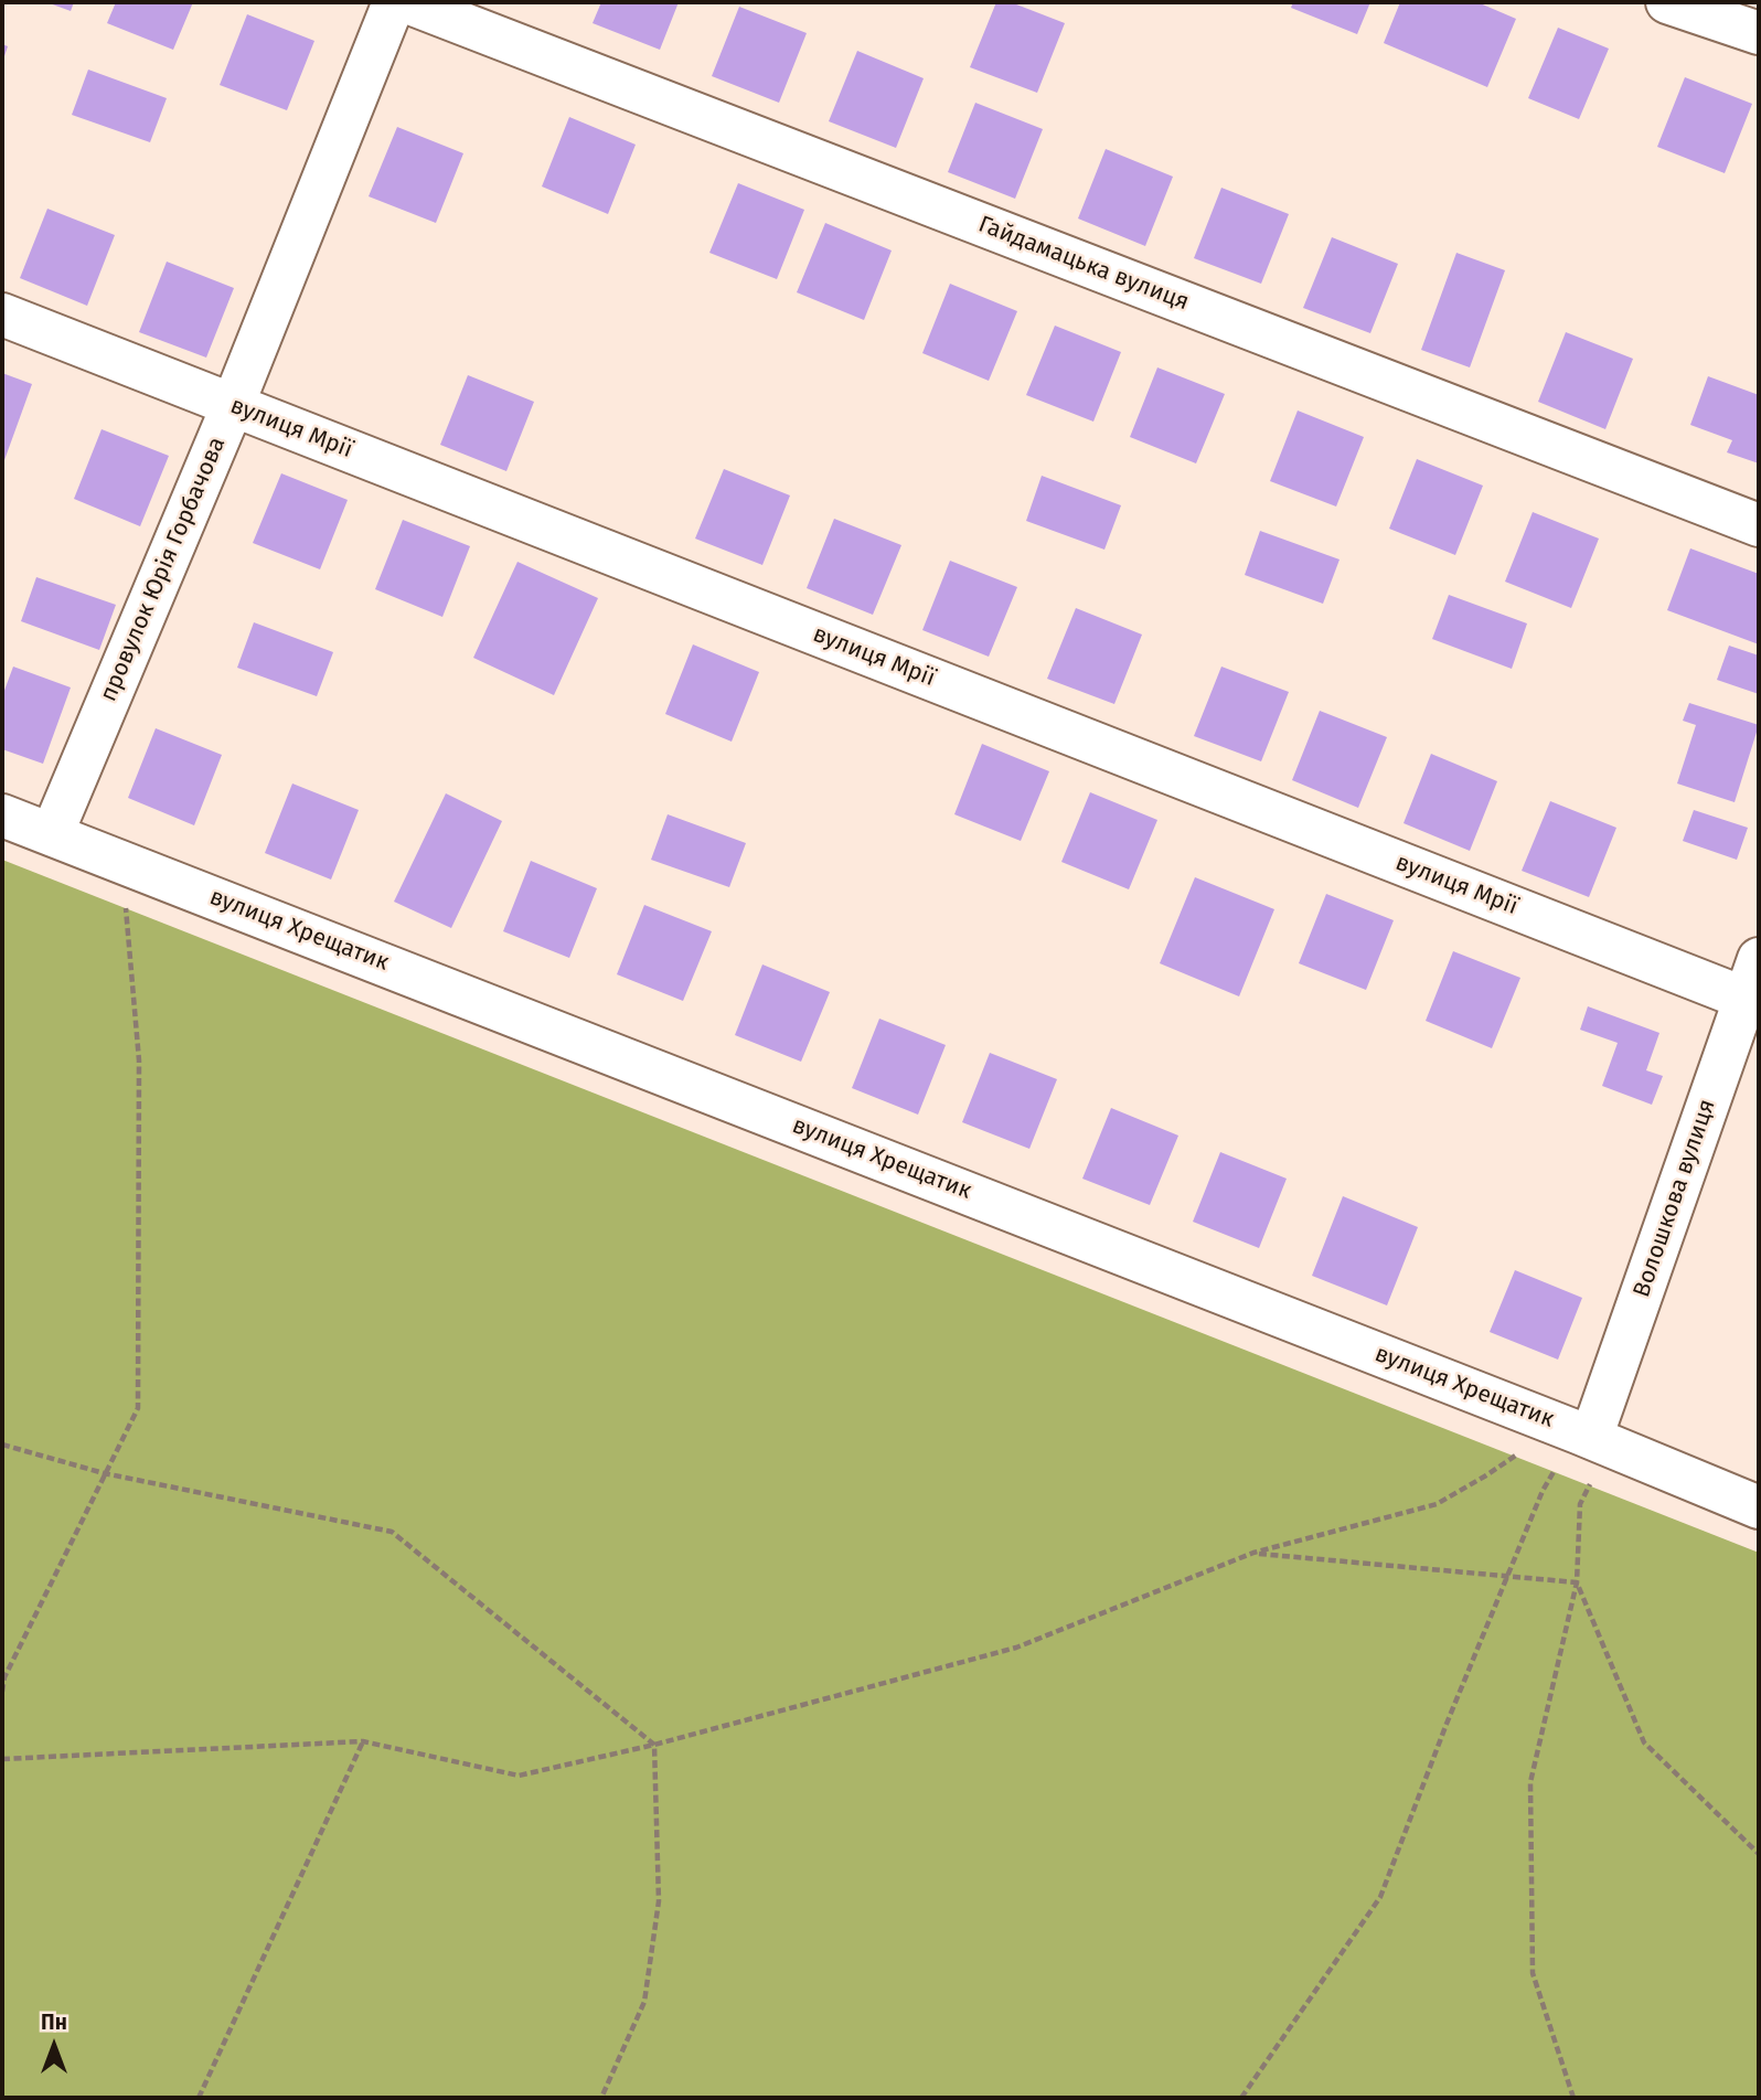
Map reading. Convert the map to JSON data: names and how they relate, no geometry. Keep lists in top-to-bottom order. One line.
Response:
{"streets":{"street":["Гайдамацька вулиця","вулиця Мрії","провулок Юрія Горбачова","вулиця Хрещатик","Волошкова вулиця"]},"crossings":[["вулиця Мрії","провулок Юрія Горбачова"],["вулиця Мрії","Волошкова вулиця"],["провулок Юрія Горбачова","вулиця Хрещатик"],["вулиця Хрещатик","Волошкова вулиця"]],"north":"top"}
